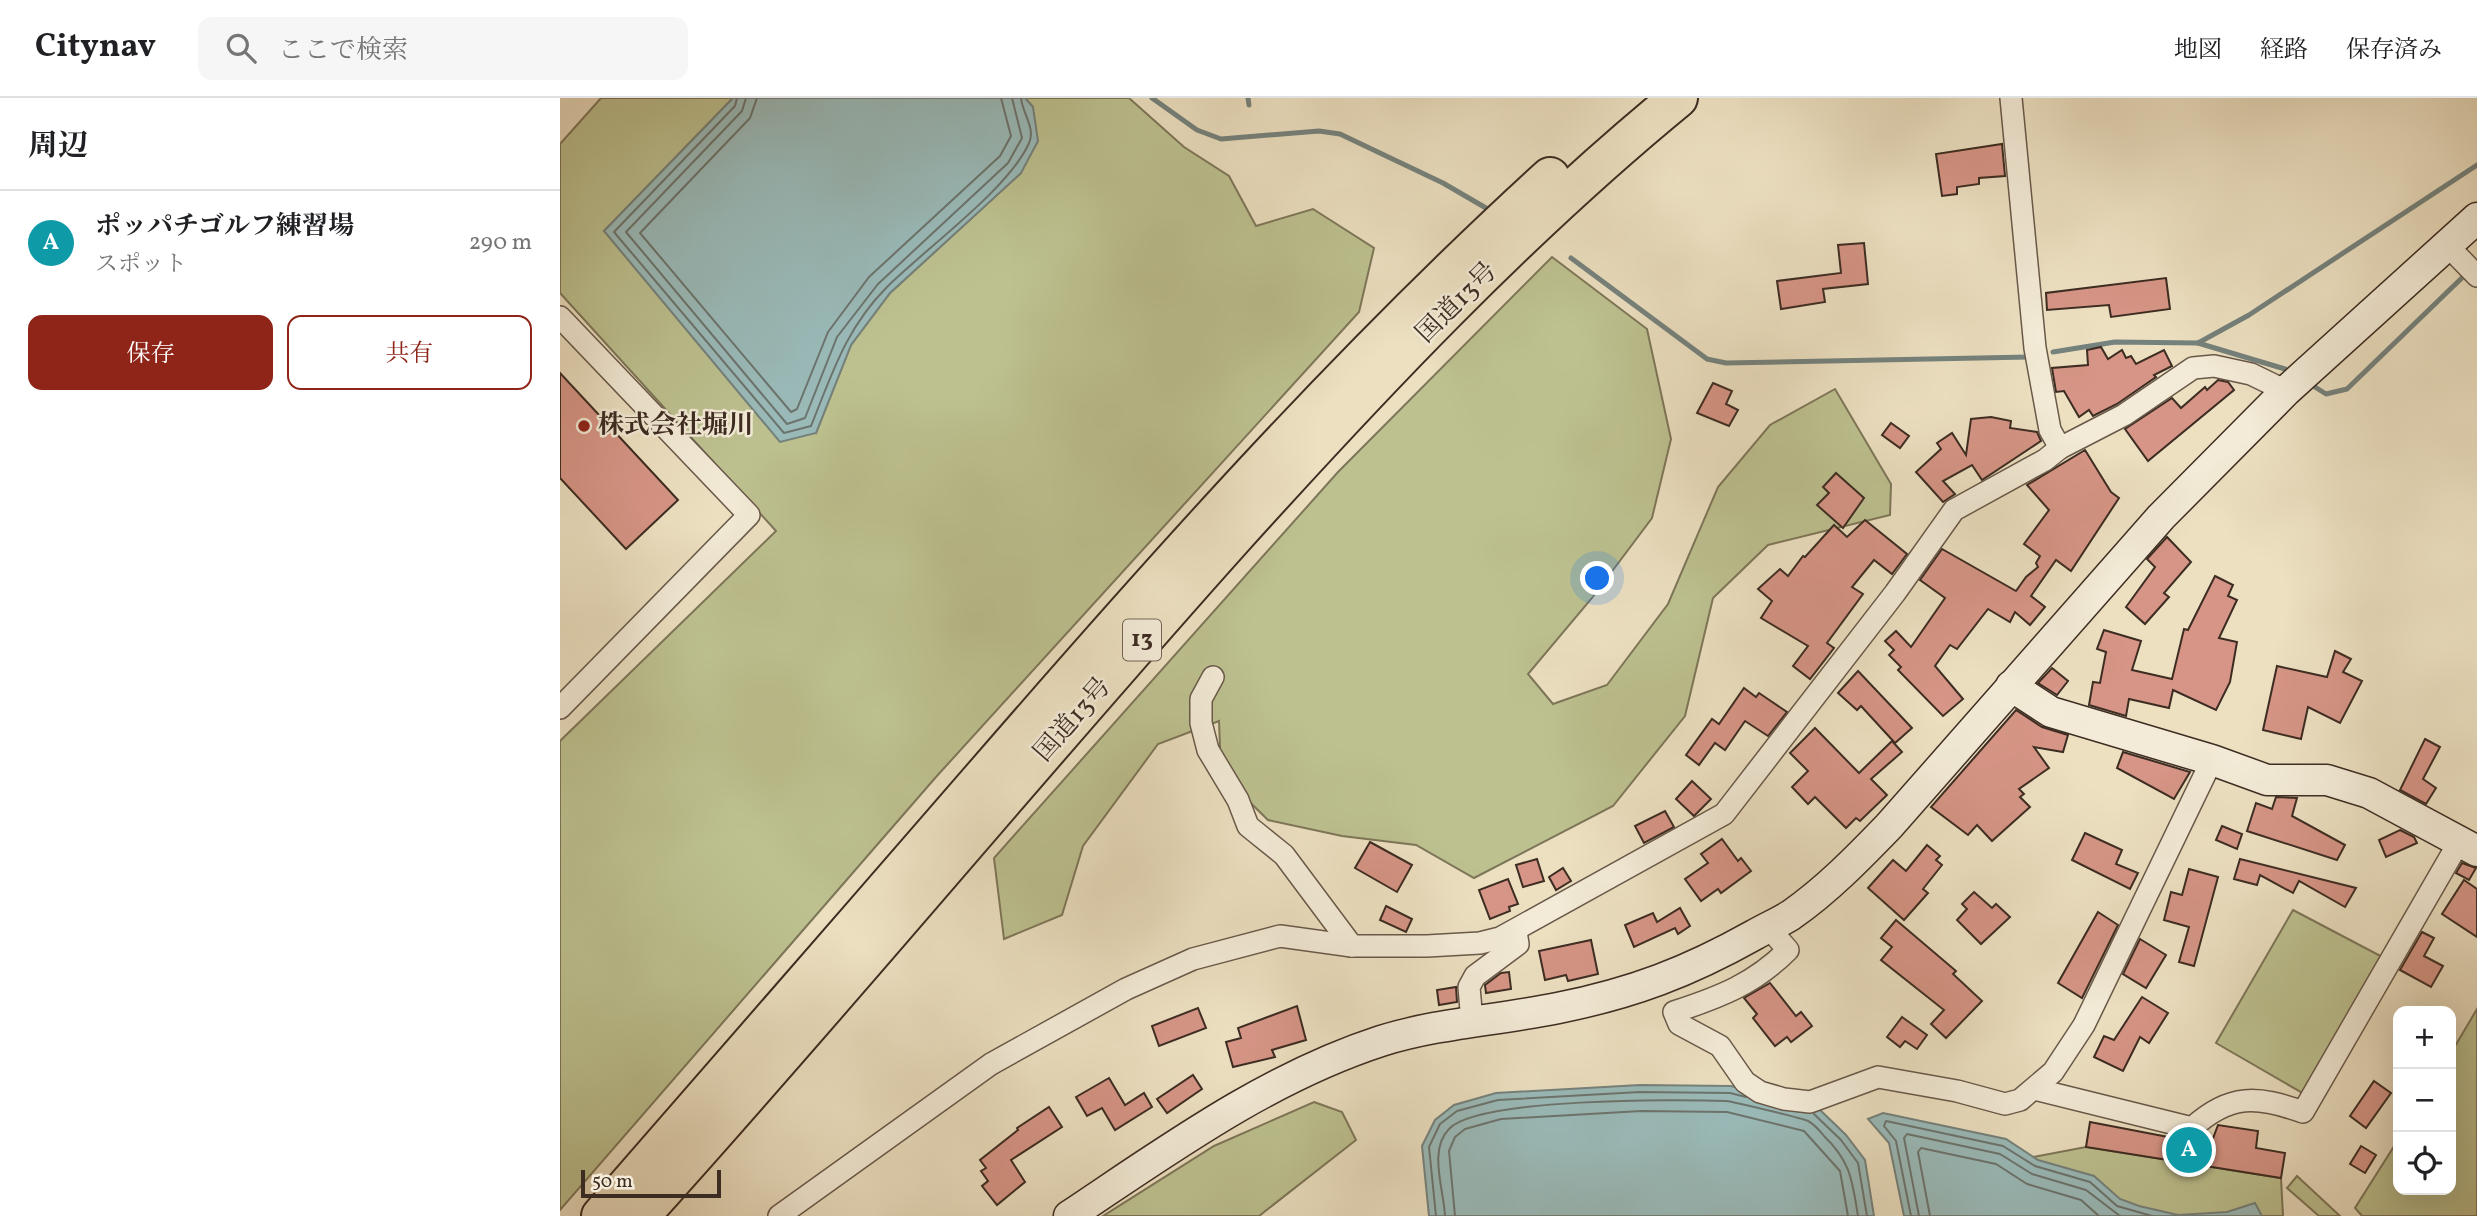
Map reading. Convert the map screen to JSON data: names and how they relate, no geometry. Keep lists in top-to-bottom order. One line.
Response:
{"streets":{"highway":["国道13号","13"]},"places":["株式会社堀川"],"scale_bar":"50 m","page":{"header":"Citynav","search":"ここで検索","nav":["地図","経路","保存済み"],"heading":"周辺","list":[{"mark":"A","name":"ポッパチゴルフ練習場","note":"スポット","value":"290 m"}],"buttons":["保存","共有"],"map_buttons":["+","−"],"pins":"A","scale":"50 m"}}
